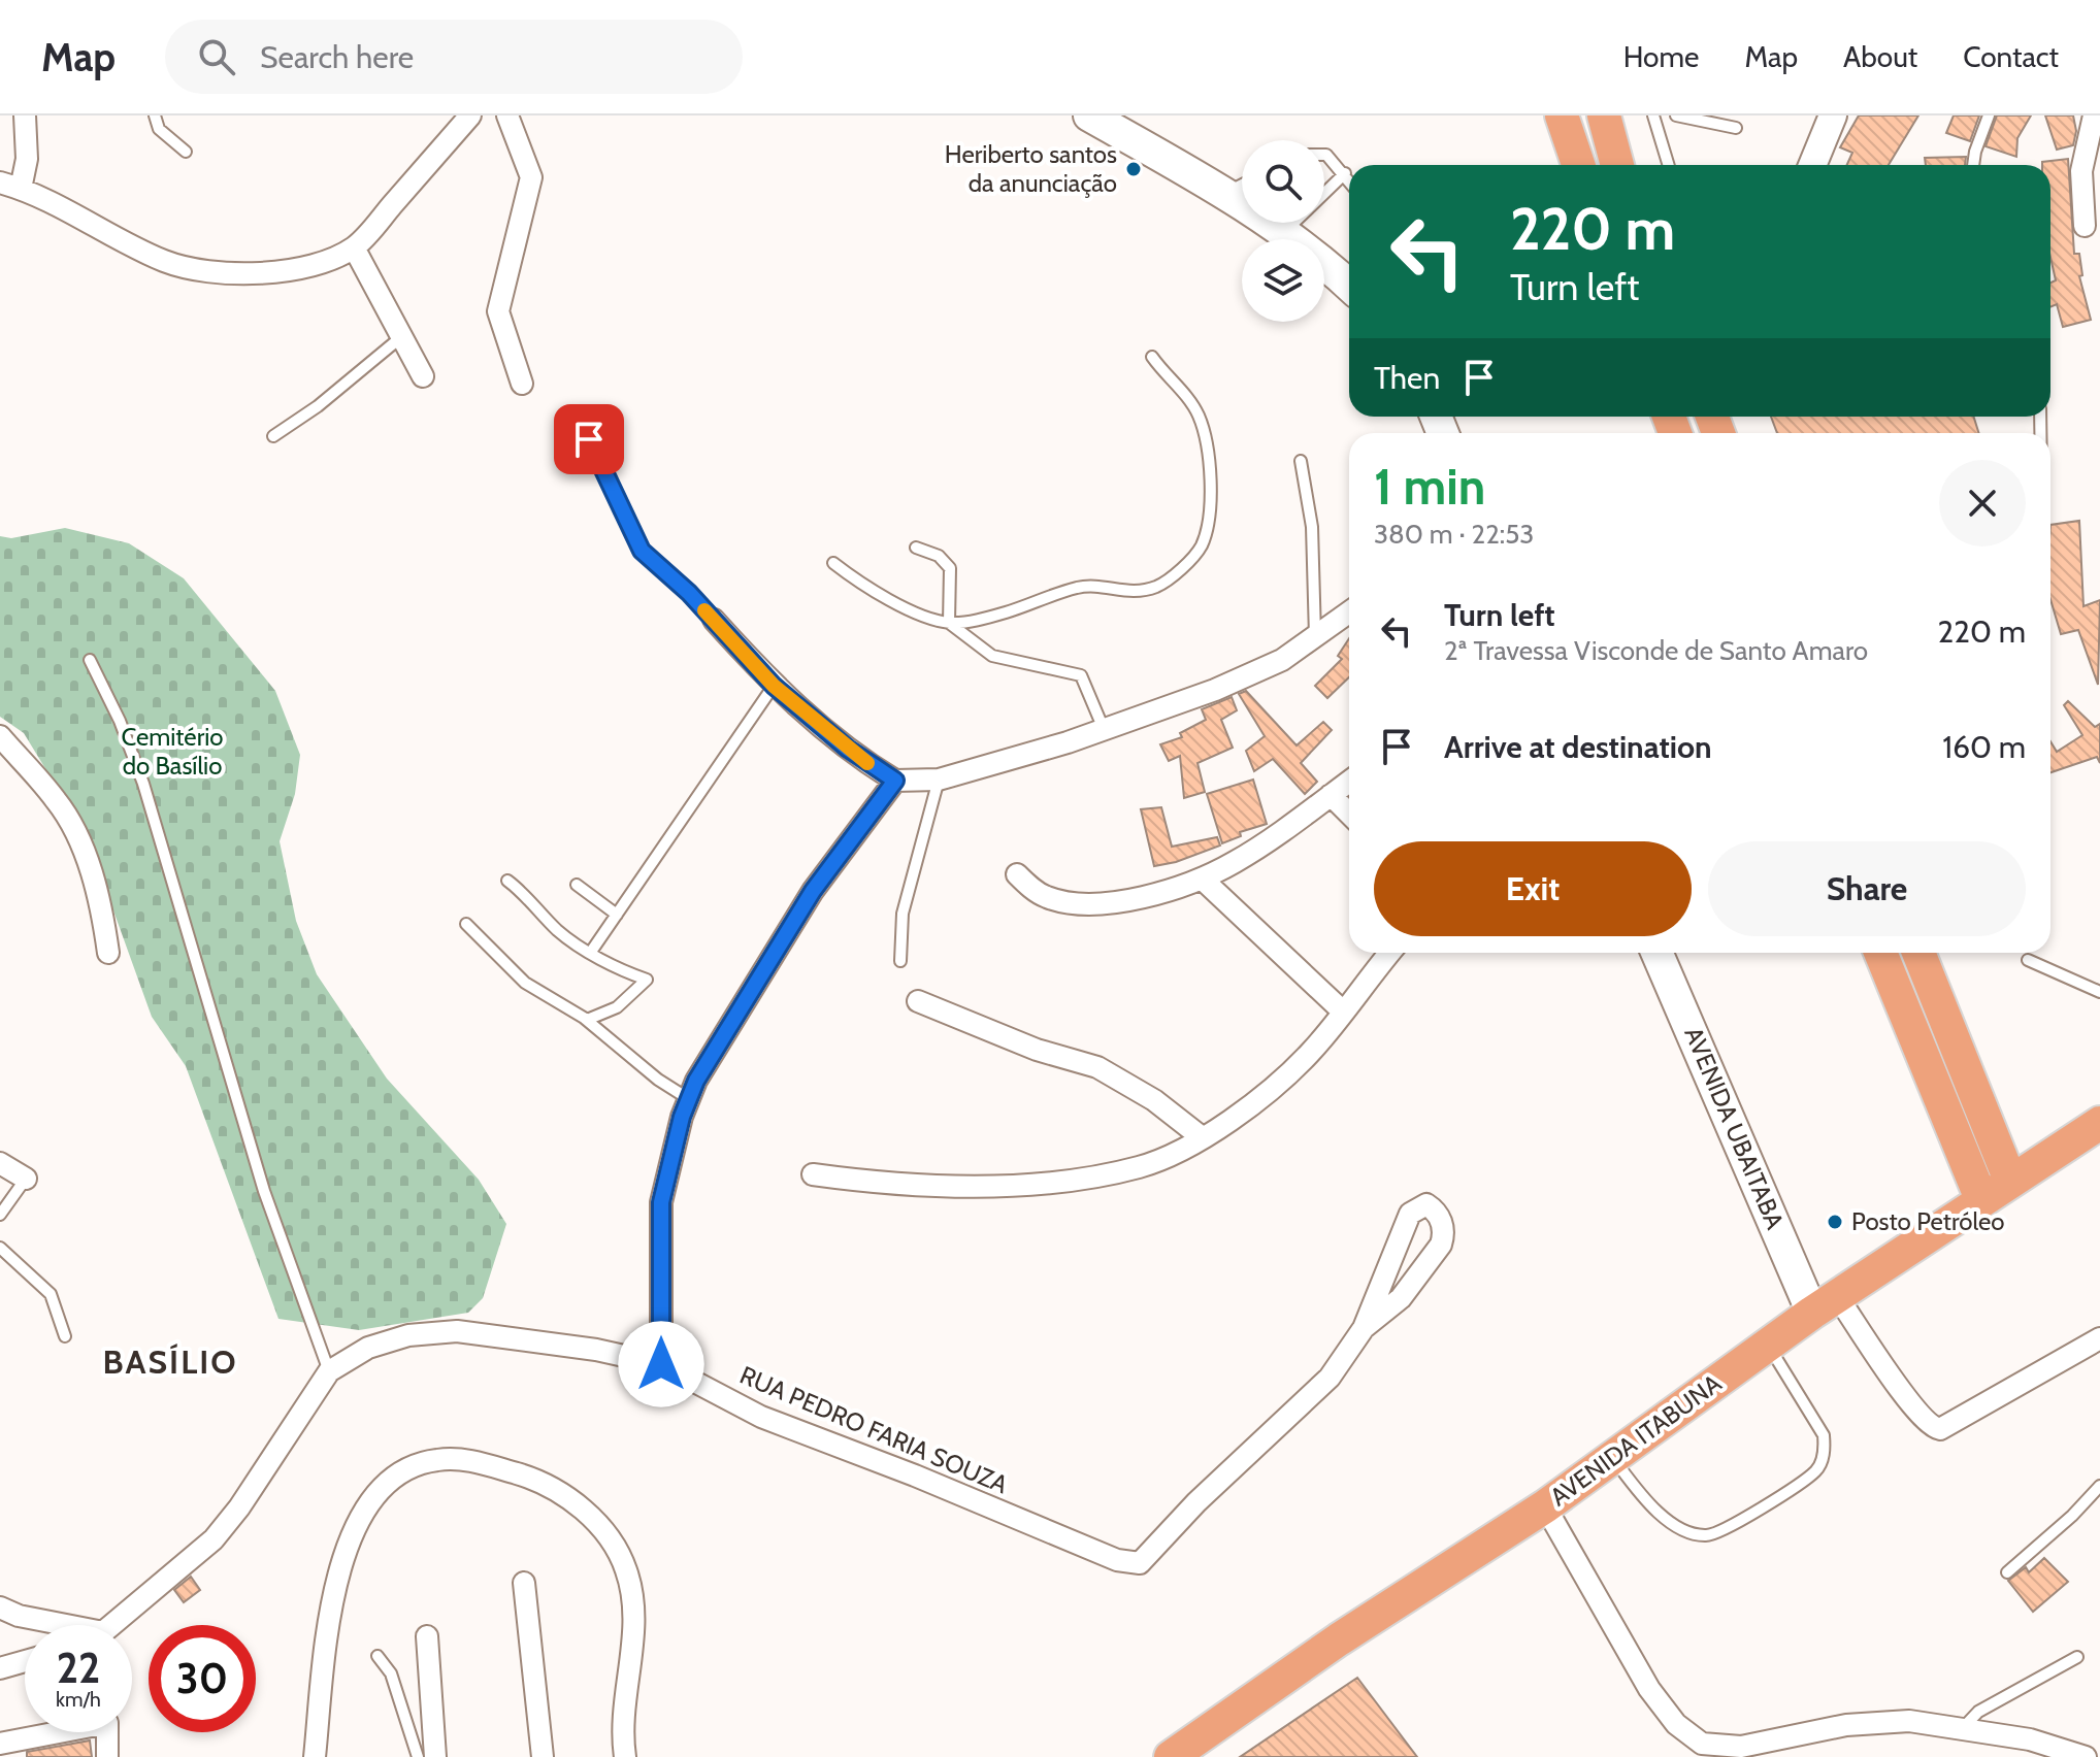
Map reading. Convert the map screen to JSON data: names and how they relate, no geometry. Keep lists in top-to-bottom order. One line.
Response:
{"streets":{"main road":["AVENIDA UBAITABA","AVENIDA ITABUNA"],"street":["RUA PEDRO FARIA SOUZA"]},"crossings":[["AVENIDA UBAITABA","AVENIDA ITABUNA"]],"districts":["BASÍLIO"],"parks":["Cemitério do Basílio"],"places":["Heriberto santos da anunciação","Posto Petróleo"],"page":{"header":"Map","search":"Search here","nav":["Home","Map","About","Contact"],"turn":["220 m","Turn left"],"then":"Then","heading":["1 min","380 m · 22:53"],"list":[{"name":"Turn left","note":"2ª Travessa Visconde de Santo Amaro","value":"220 m"},{"name":"Arrive at destination","value":"160 m"}],"buttons":["Exit","Share"],"speed":"22 km/h","limit":"30"}}
